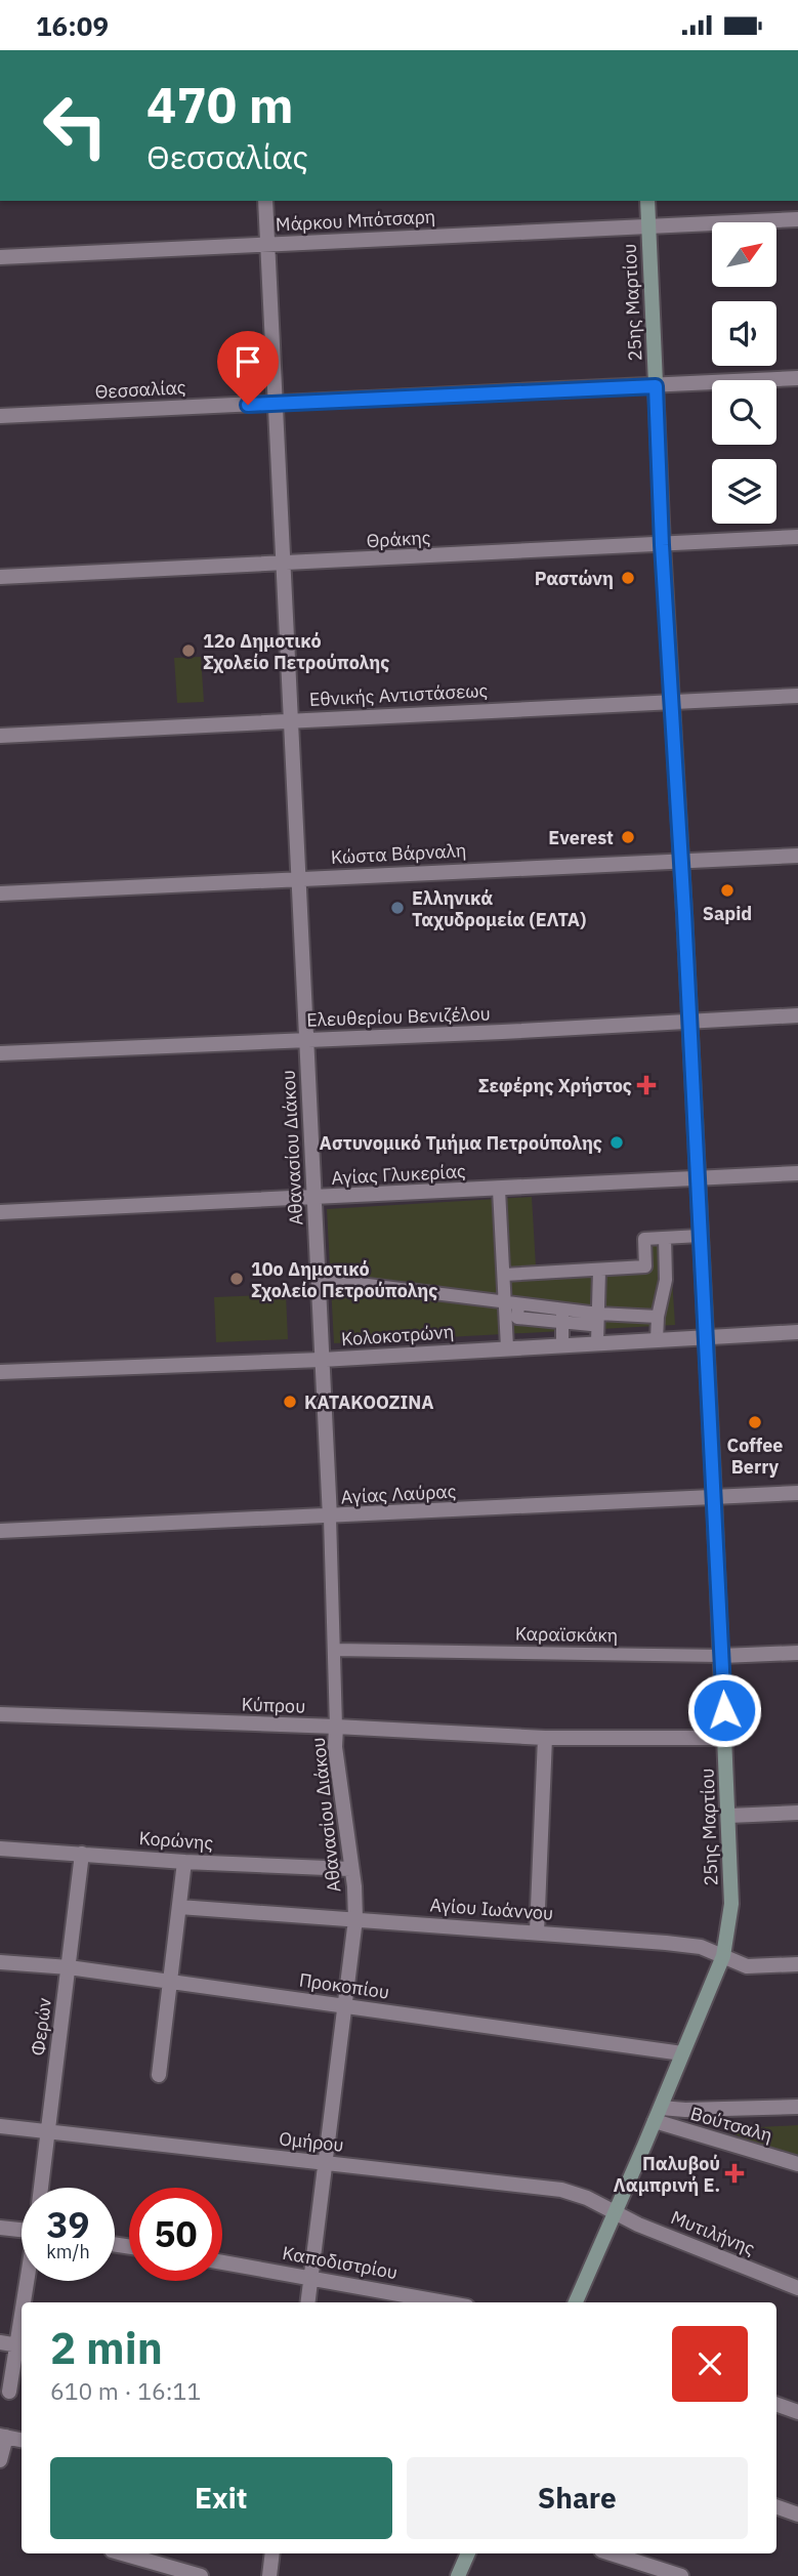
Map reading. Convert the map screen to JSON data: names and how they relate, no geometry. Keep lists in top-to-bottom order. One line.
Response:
{"streets":{"main road":["25ης Μαρτίου"],"street":["Μάρκου Μπότσαρη","Θεσσαλίας","Θράκης","Εθνικής Αντιστάσεως","Κώστα Βάρναλη","Ελευθερίου Βενιζέλου","Αθανασίου Διάκου","Αγίας Γλυκερίας","Κολοκοτρώνη","Αγίας Λαύρας","Καραϊσκάκη","Κύπρου","Κορώνης","Αγίου Ιωάννου","Προκοπίου","Φερών","Βούτσαλη","Ομήρου","Μυτιλήνης","Καποδιστρίου"]},"crossings":[["Μάρκου Μπότσαρη","25ης Μαρτίου"],["Μάρκου Μπότσαρη","Αθανασίου Διάκου"],["25ης Μαρτίου","Θεσσαλίας"],["25ης Μαρτίου","Θράκης"],["25ης Μαρτίου","Εθνικής Αντιστάσεως"],["25ης Μαρτίου","Κώστα Βάρναλη"],["25ης Μαρτίου","Ελευθερίου Βενιζέλου"],["25ης Μαρτίου","Αγίας Γλυκερίας"],["25ης Μαρτίου","Κολοκοτρώνη"],["25ης Μαρτίου","Αγίας Λαύρας"],["25ης Μαρτίου","Καραϊσκάκη"],["25ης Μαρτίου","Κύπρου"],["25ης Μαρτίου","Αγίου Ιωάννου"],["25ης Μαρτίου","Προκοπίου"],["25ης Μαρτίου","Βούτσαλη"],["25ης Μαρτίου","Ομήρου"],["25ης Μαρτίου","Μυτιλήνης"],["Θεσσαλίας","Αθανασίου Διάκου"],["Θράκης","Αθανασίου Διάκου"],["Εθνικής Αντιστάσεως","Αθανασίου Διάκου"],["Κώστα Βάρναλη","Αθανασίου Διάκου"],["Ελευθερίου Βενιζέλου","Αθανασίου Διάκου"],["Αθανασίου Διάκου","Αγίας Γλυκερίας"],["Αθανασίου Διάκου","Κολοκοτρώνη"],["Αθανασίου Διάκου","Αγίας Λαύρας"],["Αθανασίου Διάκου","Καραϊσκάκη"],["Αθανασίου Διάκου","Κύπρου"],["Αθανασίου Διάκου","Κορώνης"],["Αθανασίου Διάκου","Αγίου Ιωάννου"],["Αθανασίου Διάκου","Προκοπίου"],["Αθανασίου Διάκου","Ομήρου"],["Αθανασίου Διάκου","Καποδιστρίου"],["Κορώνης","Φερών"],["Προκοπίου","Φερών"],["Φερών","Ομήρου"],["Ομήρου","Μυτιλήνης"]],"places":{"other":["Ραστώνη","12o Δημοτικό Σχολείο Πετρούπολης","Everest","Sapid","Ελληνικά Ταχυδρομεία (ΕΛΤΑ)","Αστυνομικό Τμήμα Πετρούπολης","10ο Δημοτικό Σχολείο Πετρούπολης","ΚΑΤΑΚΟΟΖΙΝΑ","Coffee Berry"],"health":["Σεφέρης Χρήστος","Παλυβού Λαμπρινή Ε."]},"north":"top right","page":{"status":"16:09","turn":["470 m","Θεσσαλίας"],"speed":"39 km/h","limit":"50","heading":["2 min","610 m · 16:11"],"buttons":["Exit","Share"]}}
